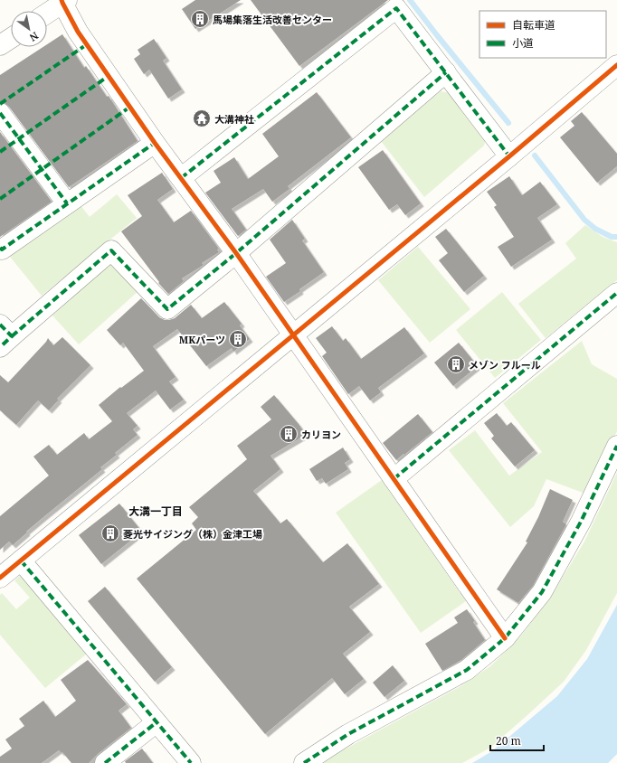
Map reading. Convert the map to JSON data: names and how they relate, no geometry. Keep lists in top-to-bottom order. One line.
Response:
{"districts":["大溝一丁目"],"places":{"building":["馬場集落生活改善センター","MKパーツ","メゾン フルール","カリヨン","菱光サイジング（株）金津工場"],"temple":["大溝神社"]},"legend":["自転車道","小道"],"scale_bar":"20 m","north":"bottom right"}
